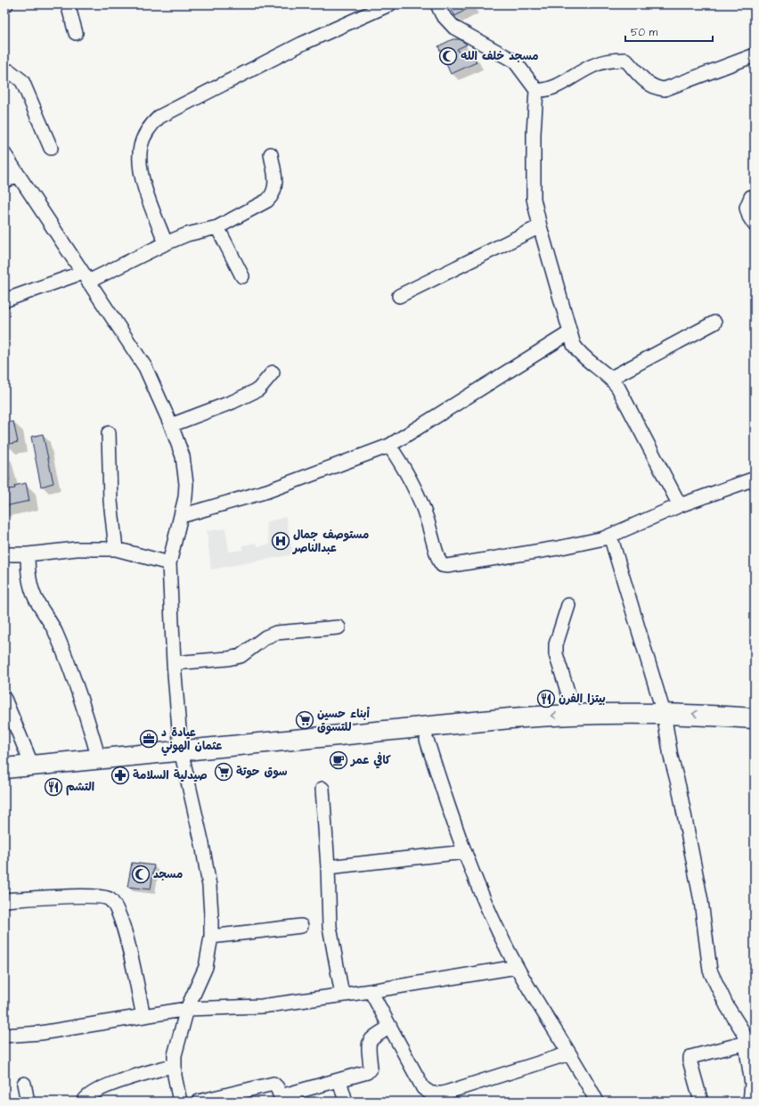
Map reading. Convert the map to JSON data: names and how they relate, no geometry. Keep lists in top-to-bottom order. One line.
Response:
{"places":{"mosque":["مسجد خلف الله","مسجد"],"hospital":["مستوصف جمال عبدالناصر"],"restaurant":["بيتزا الفرن","التشم"],"supermarket":["أبناء حسين للتسوق","سوق حوتة"],"office":["عيادة د عثمان الهوني"],"cafe":["كافي عمر"],"pharmacy":["صيدلية السلامة"]},"scale_bar":"50 m"}
